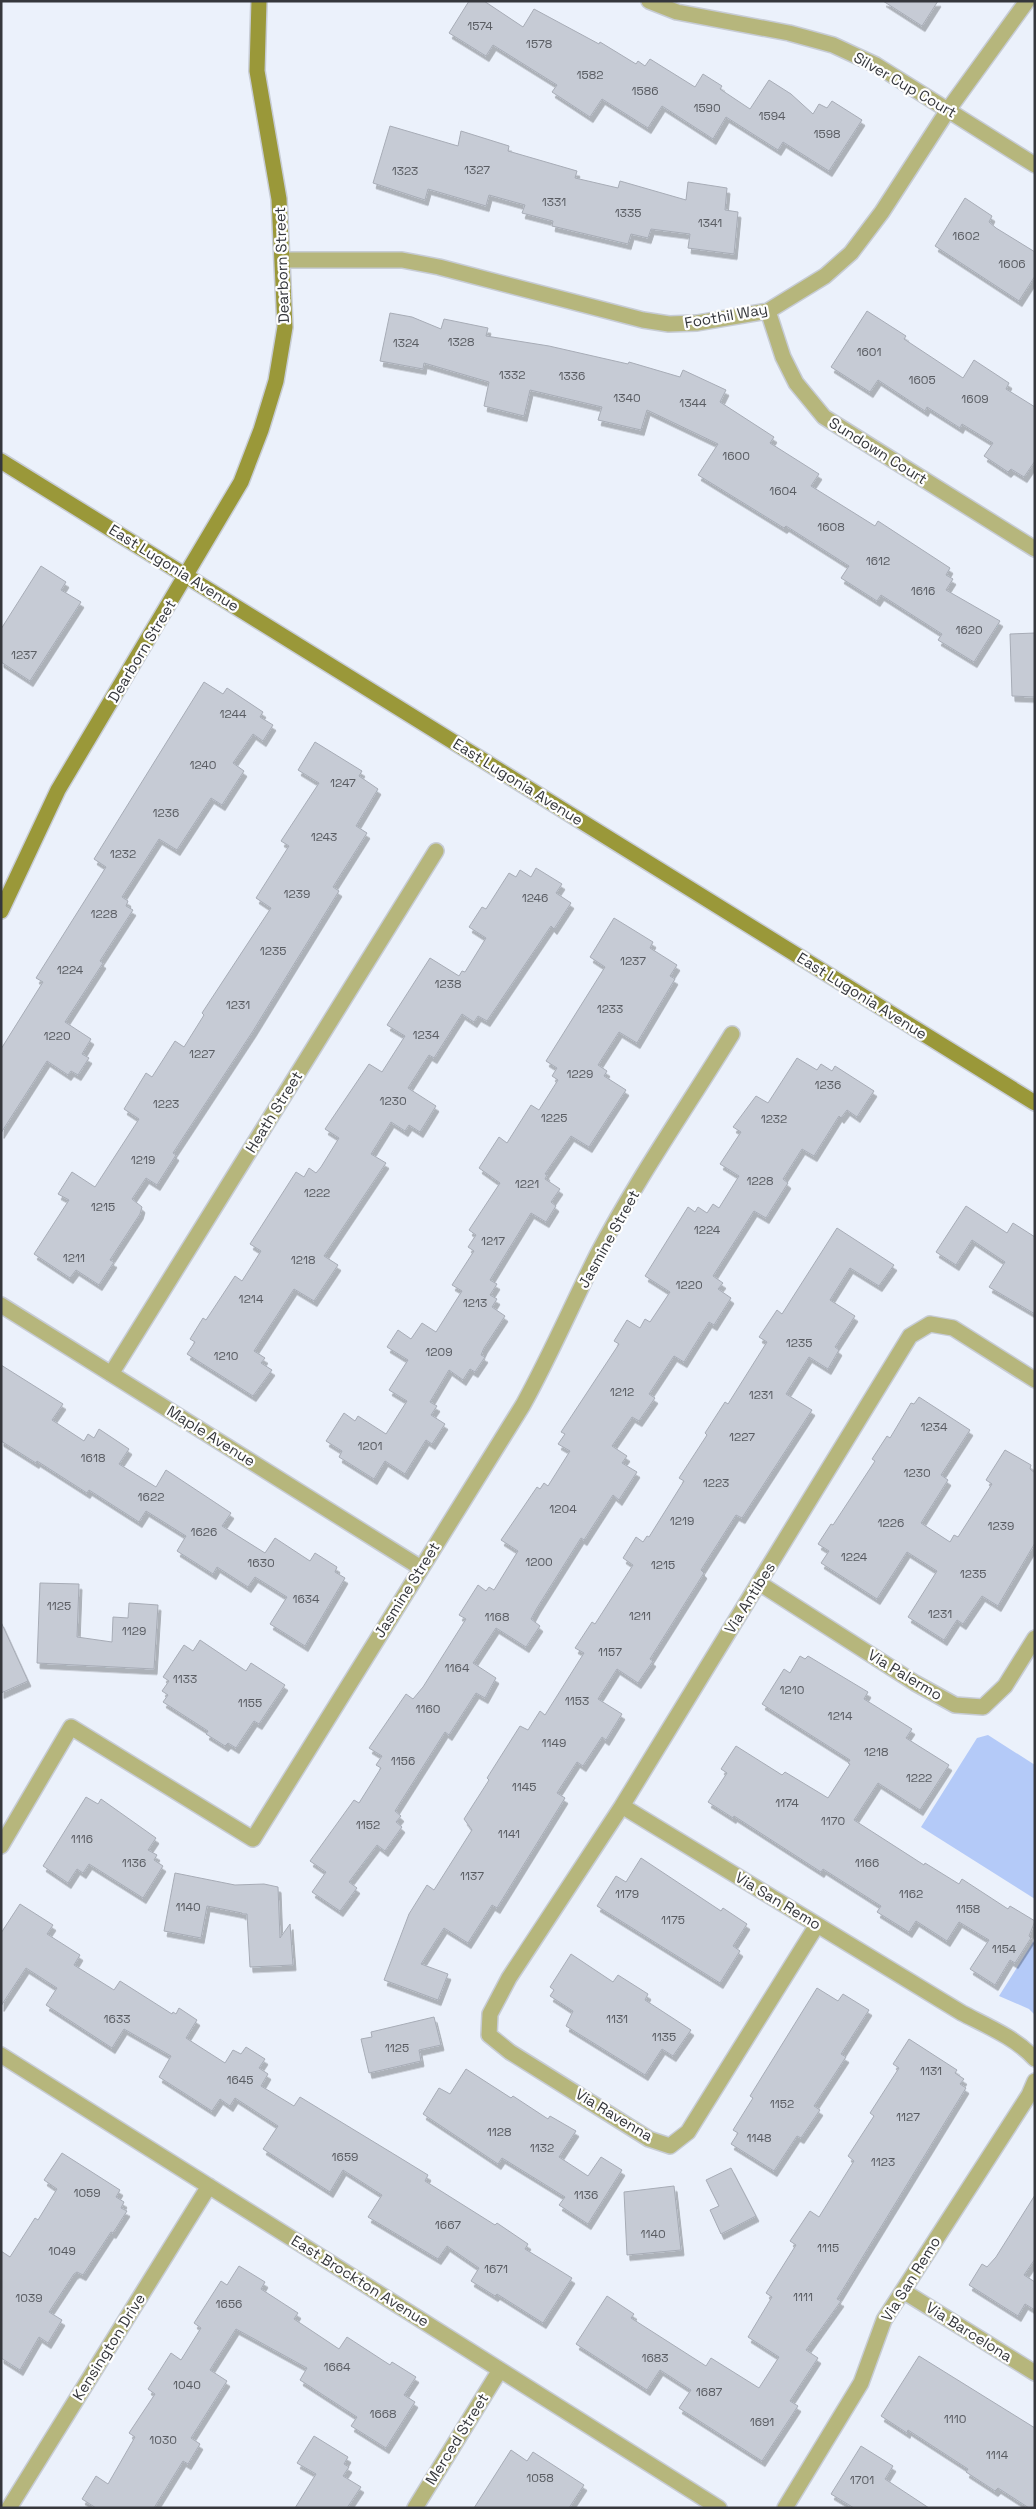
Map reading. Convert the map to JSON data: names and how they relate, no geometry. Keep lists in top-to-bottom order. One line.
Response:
{"streets":{"main road":["Dearborn Street","East Lugonia Avenue"],"street":["Silver Cup Court","Foothil Way","Sundown Court","Heath Street","Jasmine Street","Maple Avenue","Via Antibes","Via Palermo","Via San Remo","Via Ravenna","East Brockton Avenue","Via Barcelona","Kensington Drive","Merced Street"]},"crossings":[["Silver Cup Court","Foothil Way"],["Dearborn Street","Foothil Way"],["Dearborn Street","East Lugonia Avenue"],["Foothil Way","Sundown Court"],["Heath Street","Maple Avenue"],["Jasmine Street","Maple Avenue"],["Via Antibes","Via Palermo"],["Via Antibes","Via San Remo"],["Via Antibes","Via Ravenna"],["Via San Remo","Via Ravenna"],["Via San Remo","Via Barcelona"],["East Brockton Avenue","Kensington Drive"],["East Brockton Avenue","Merced Street"]],"house_numbers":["1574","1578","1582","1586","1590","1594","1598","1327","1323","1331","1335","1341","1602","1606","1328","1324","1601","1332","1336","1605","1340","1609","1344","1600","1604","1608","1612","1616","1620","1237","1244","1240","1247","1236","1243","1232","1239","1246","1228","1235","1237","1224","1238","1231","1233","1234","1220","1227","1229","1236","1230","1223","1225","1232","1219","1228","1221","1222","1215","1224","1217","1211","1218","1220","1214","1213","1235","1209","1210","1212","1231","1234","1227","1201","1618","1230","1223","1622","1204","1219","1226","1239","1626","1224","1200","1630","1215","1235","1634","1125","1231","1211","1168","1129","1157","1164","1133","1210","1153","1155","1160","1214","1149","1218","1156","1222","1145","1174","1170","1152","1141","1116","1136","1166","1137","1179","1162","1140","1158","1175","1154","1633","1131","1135","1125","1131","1645","1152","1127","1128","1148","1132","1659","1123","1059","1136","1667","1140","1115","1049","1671","1111","1039","1656","1683","1664","1040","1687","1668","1110","1691","1030","1114","1058","1701"]}
